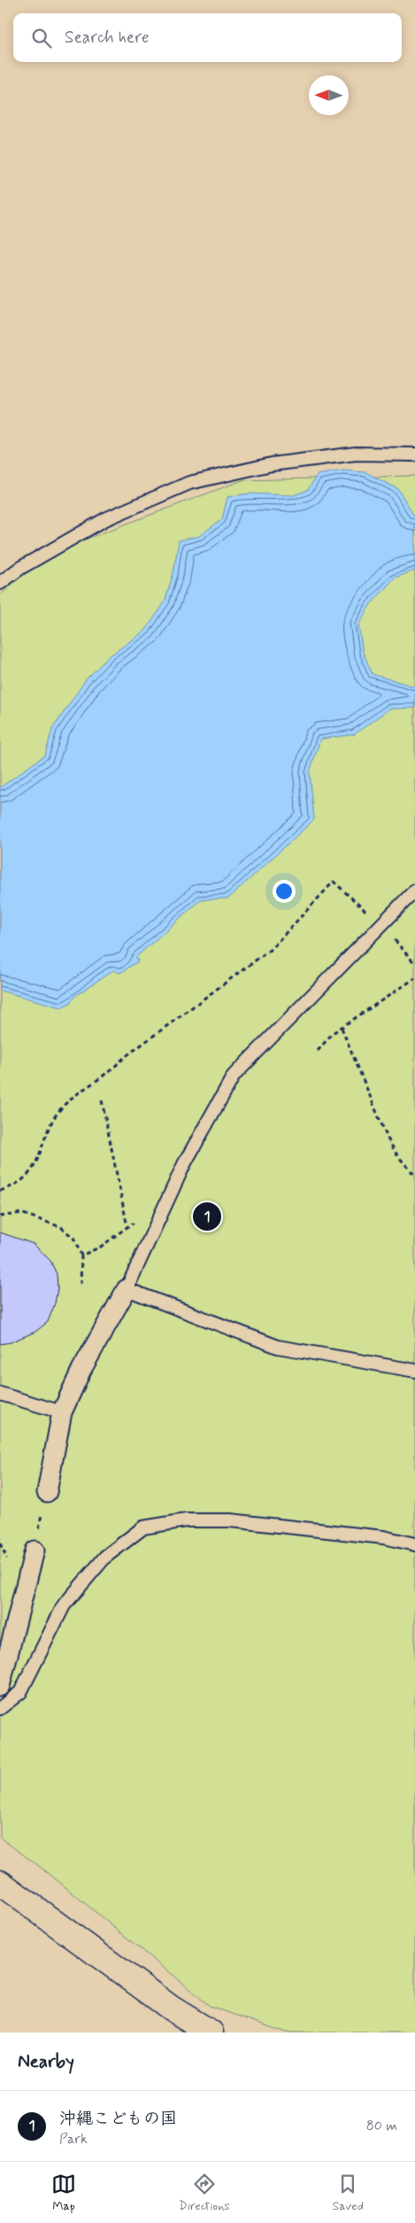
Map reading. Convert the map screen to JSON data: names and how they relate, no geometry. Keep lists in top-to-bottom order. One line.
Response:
{"north":"left","page":{"search":"Search here","pins":"1","heading":"Nearby","list":[{"mark":"1","name":"沖縄こどもの国","note":"Park","value":"80 m"}],"nav":["Map","Directions","Saved"]}}
